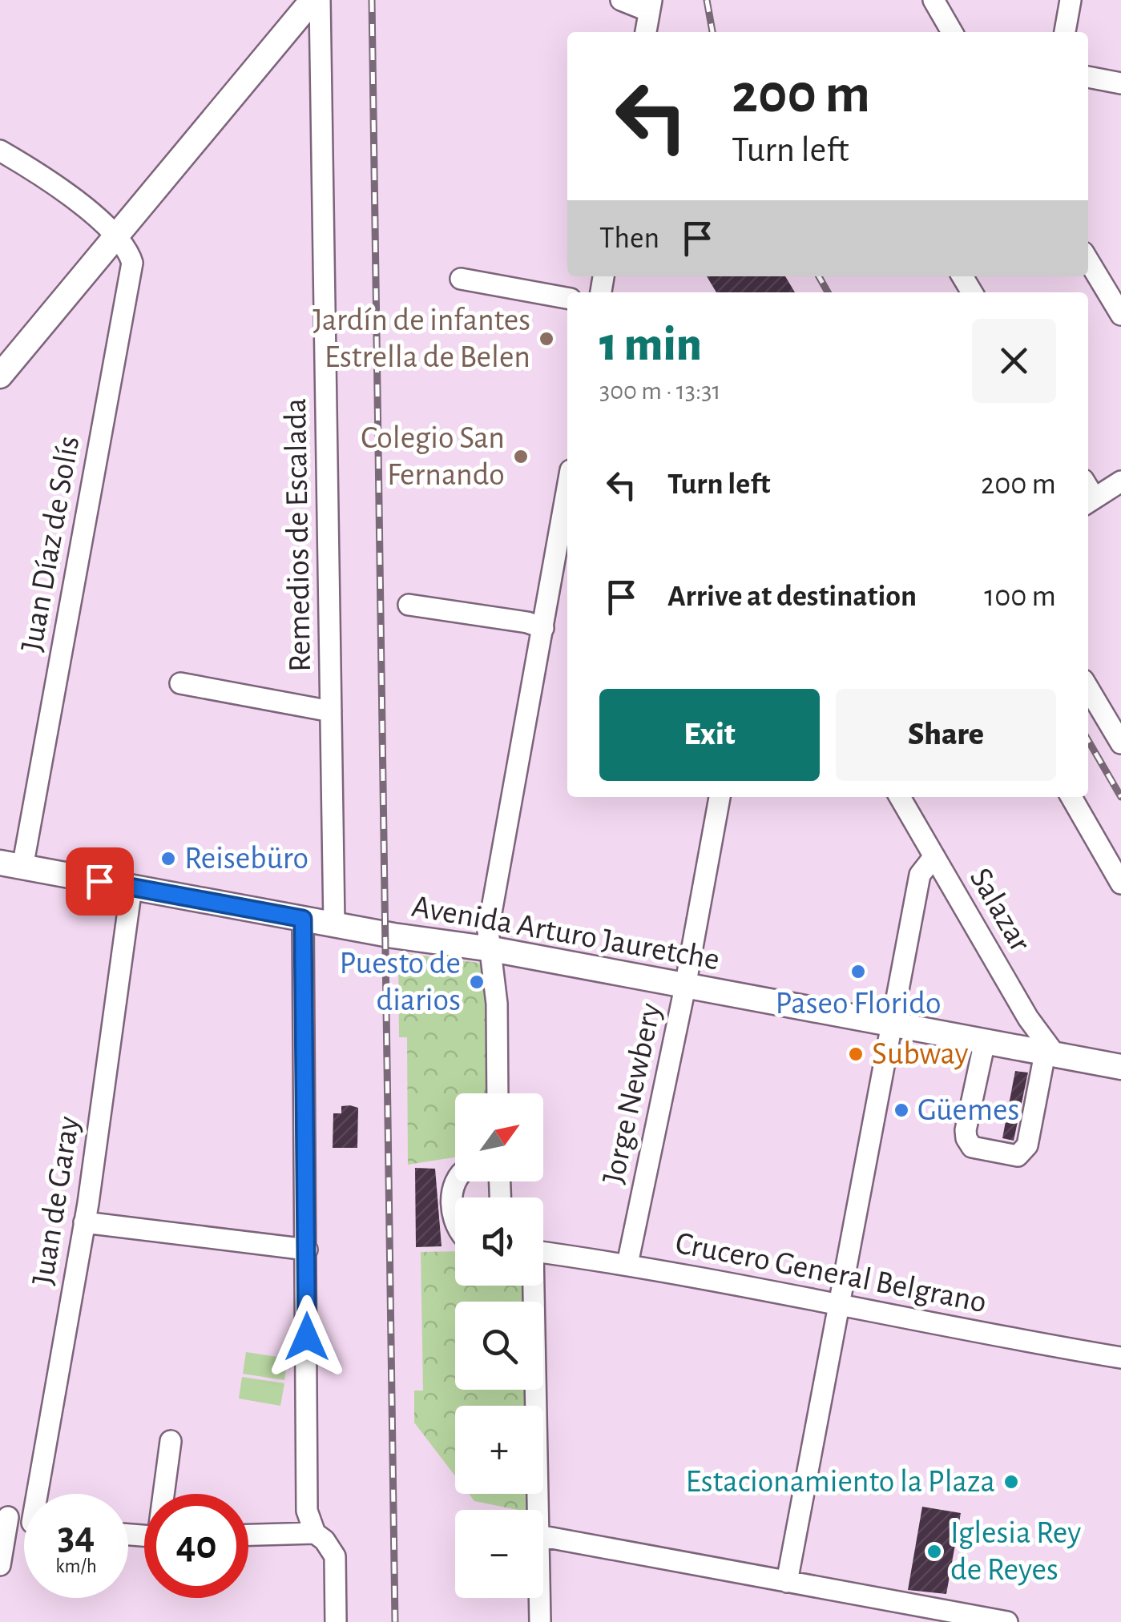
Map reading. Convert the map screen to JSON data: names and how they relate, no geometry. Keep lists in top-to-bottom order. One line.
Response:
{"streets":{"main road":["Avenida Arturo Jauretche"],"street":["Remedios de Escalada","Juan Díaz de Solís","Salazar","Jorge Newbery","Juan de Garay","Crucero General Belgrano"]},"crossings":[["Remedios de Escalada","Avenida Arturo Jauretche"],["Juan Díaz de Solís","Avenida Arturo Jauretche"],["Salazar","Avenida Arturo Jauretche"],["Avenida Arturo Jauretche","Jorge Newbery"],["Avenida Arturo Jauretche","Juan de Garay"],["Jorge Newbery","Crucero General Belgrano"]],"places":["Jardín de infantes Estrella de Belen","Colegio San Fernando","Reisebüro","Paseo Florido","Puesto de diarios","Subway","Güemes","Estacionamiento la Plaza","Iglesia Rey de Reyes"],"north":"top right","page":{"turn":["200 m","Turn left"],"then":"Then","heading":["1 min","300 m · 13:31"],"list":[{"name":"Turn left","value":"200 m"},{"name":"Arrive at destination","value":"100 m"}],"buttons":["Exit","Share"],"map_buttons":["+","−"],"speed":"34 km/h","limit":"40"}}
